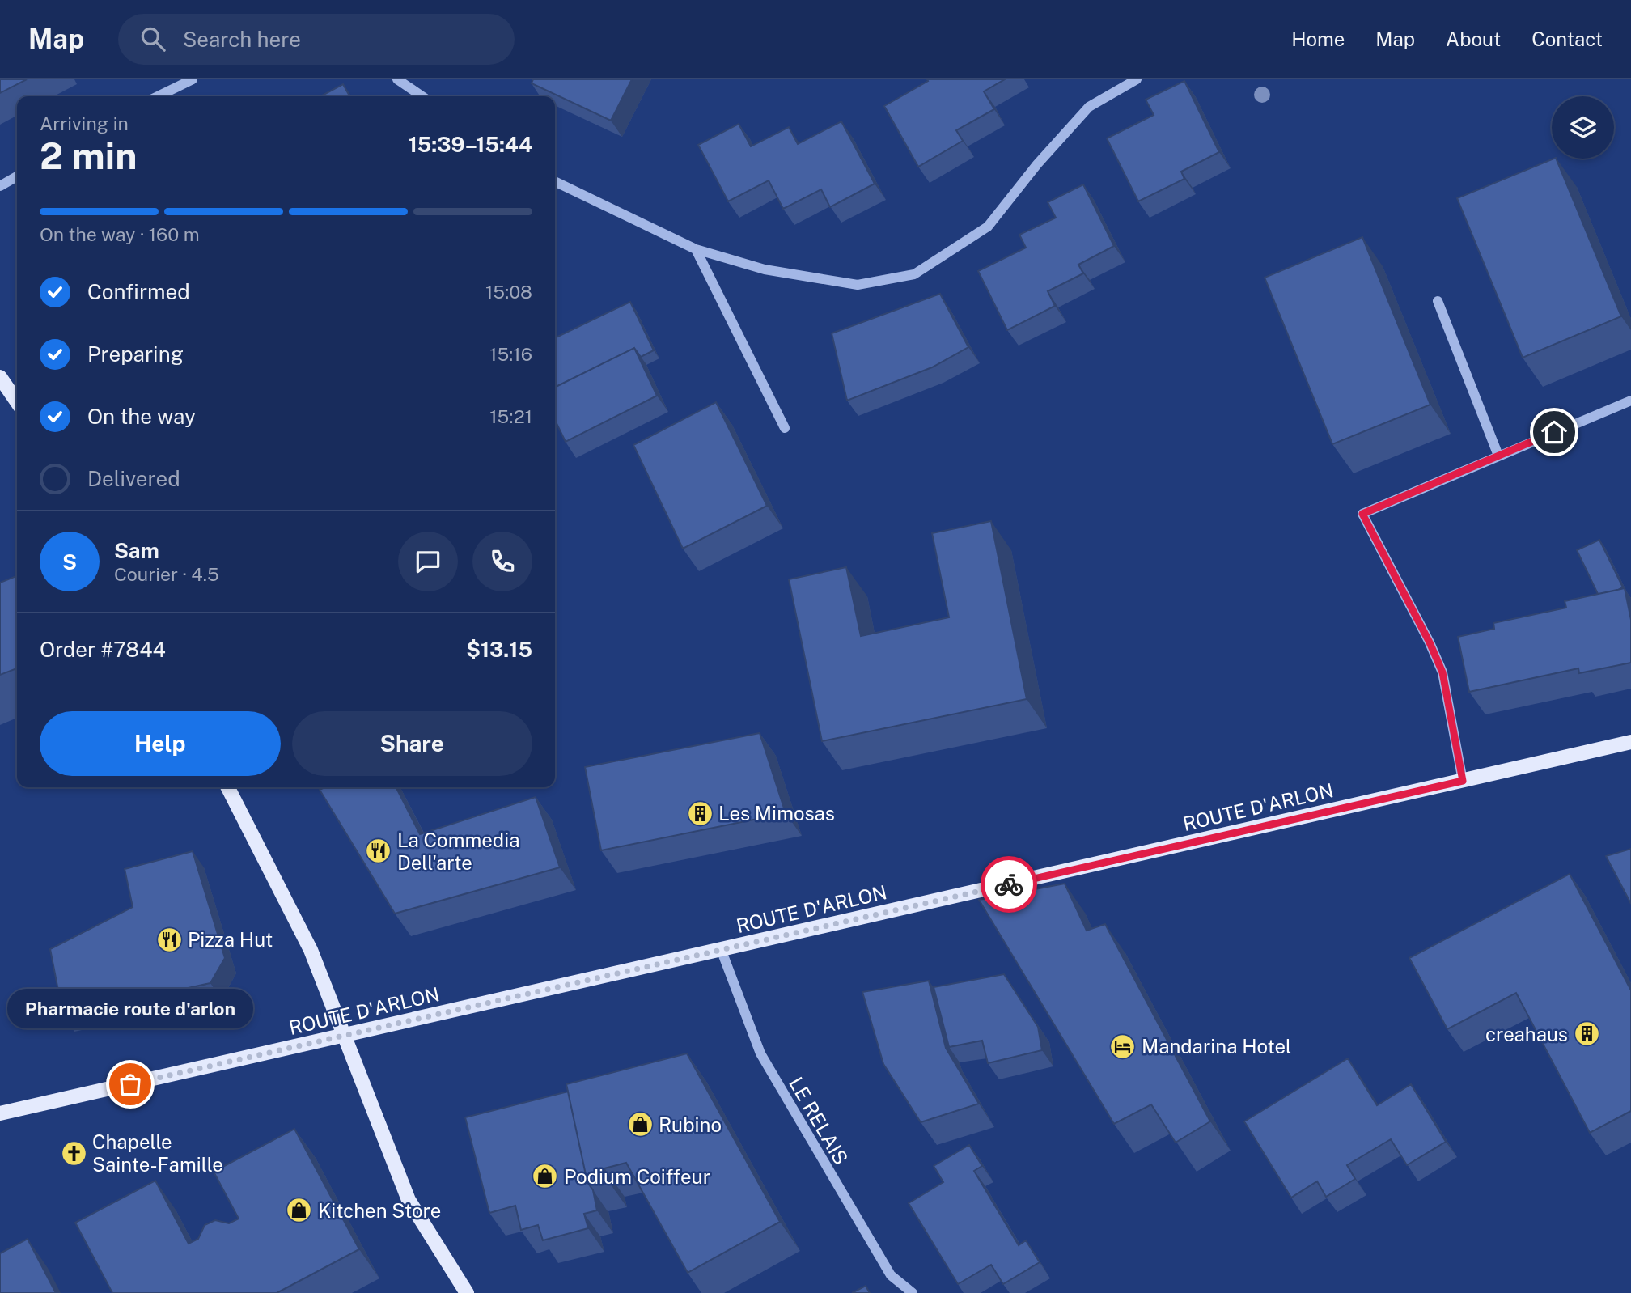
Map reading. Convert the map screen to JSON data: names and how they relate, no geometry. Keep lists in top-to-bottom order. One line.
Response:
{"streets":{"main road":["ROUTE D'ARLON"],"street":["LE RELAIS"]},"crossings":[["ROUTE D'ARLON","LE RELAIS"]],"places":{"building":["Les Mimosas","creahaus"],"restaurant":["La Commedia Dell'arte","Pizza Hut"],"hotel":["Mandarina Hotel"],"other":["Pharmacie route d'arlon"],"shop":["Rubino","Podium Coiffeur","Kitchen Store"],"church":["Chapelle Sainte-Famille"]},"page":{"header":"Map","search":"Search here","nav":["Home","Map","About","Contact"],"heading":["2 min","Arriving in","15:39–15:44"],"panel":["Sam","Courier · 4.5","Order #7844","$13.15"],"bar":"On the way · 160 m","list":[["Confirmed","15:08"],["Preparing","15:16"],["On the way","15:21"],"Delivered"],"round":"S","buttons":["Help","Share"],"bubble":"Pharmacie route d'arlon"}}
